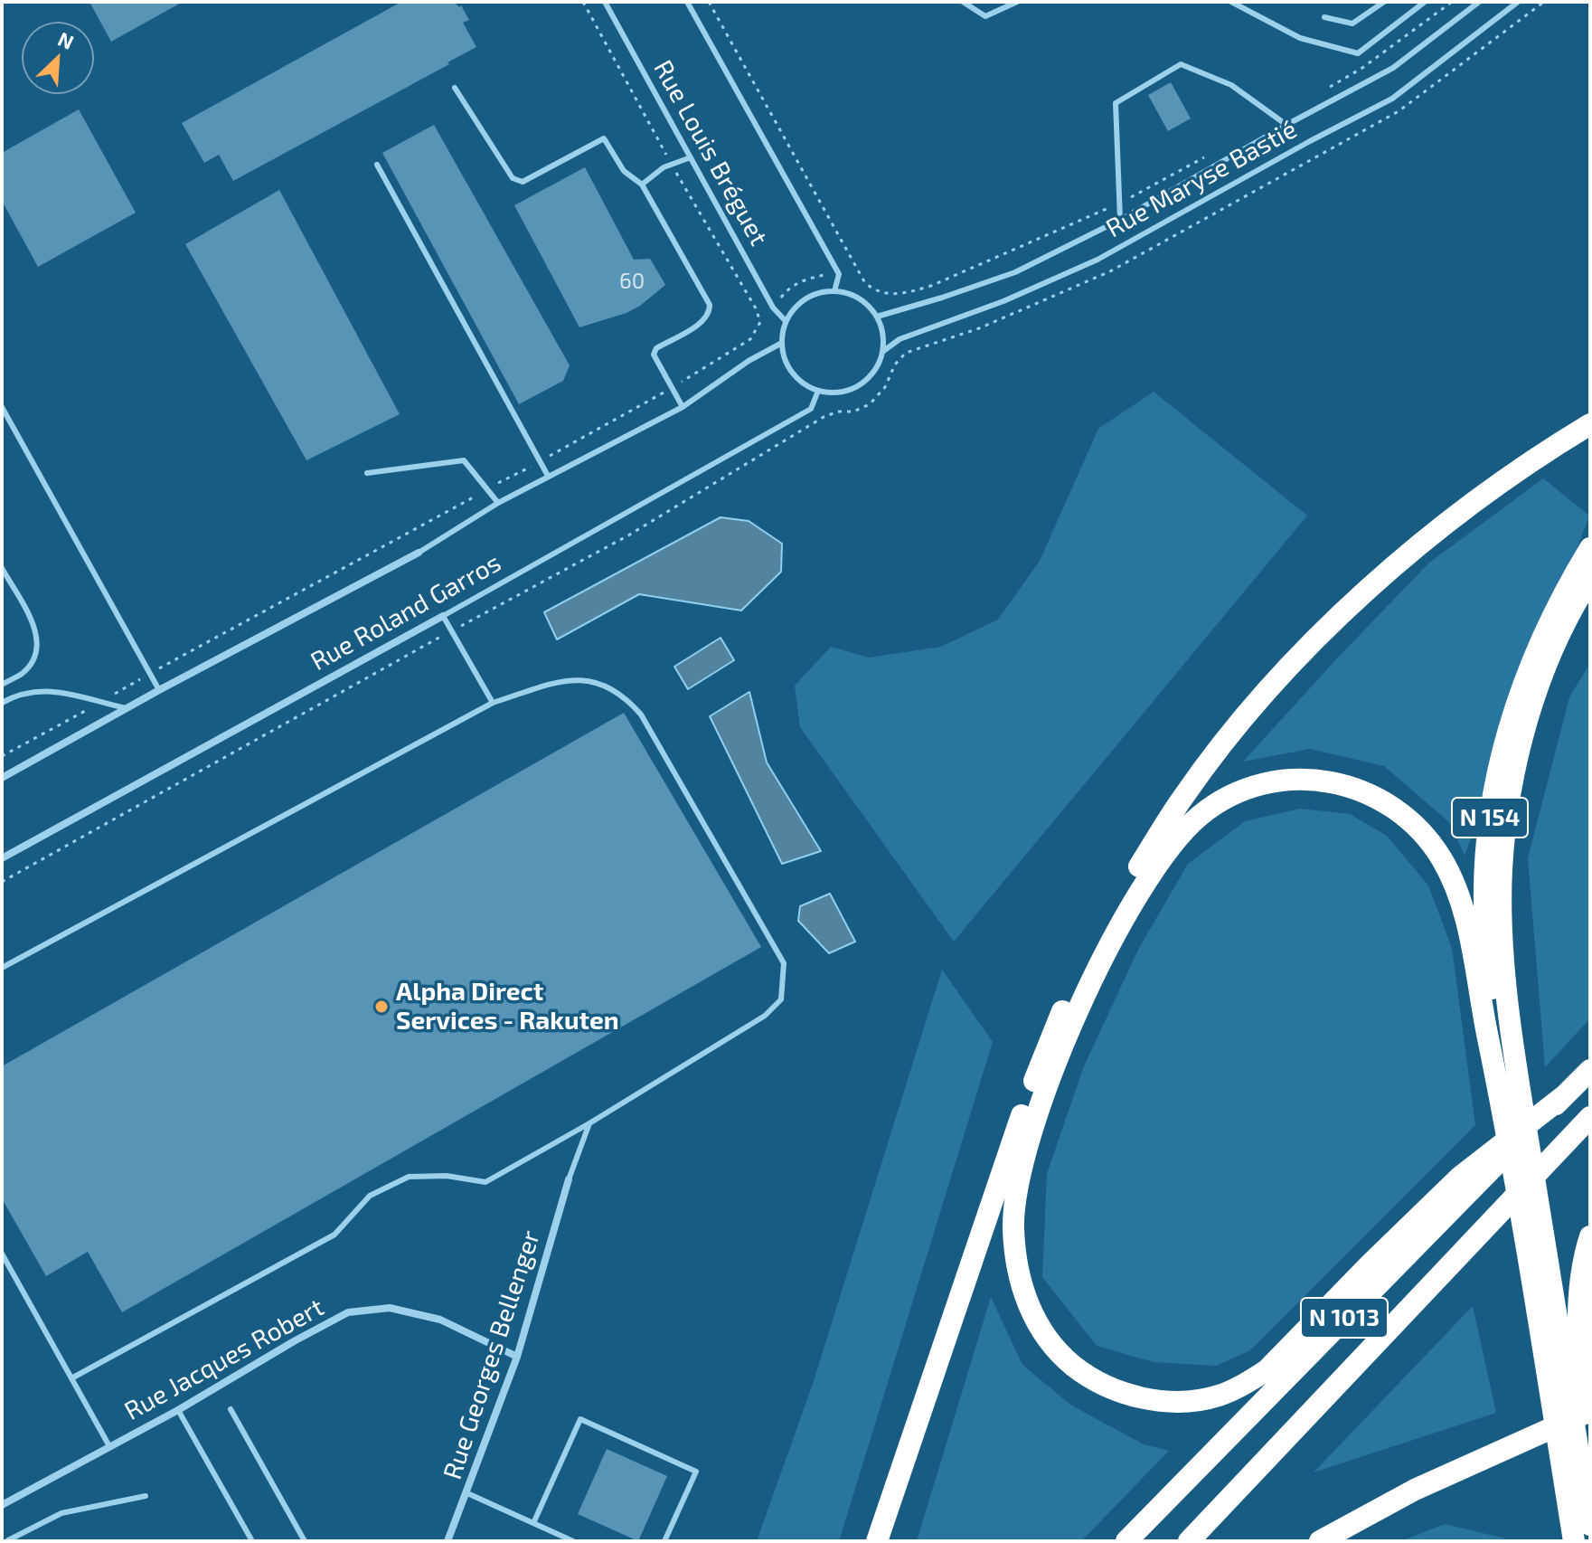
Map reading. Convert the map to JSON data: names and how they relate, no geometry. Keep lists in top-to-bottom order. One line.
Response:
{"streets":{"highway":["N 154","N 1013"],"street":["Rue Roland Garros","Rue Georges Bellenger","Rue Jacques Robert"],"lane":["Rue Louis Bréguet","Rue Maryse Bastié"]},"crossings":[["Rue Louis Bréguet","Rue Maryse Bastié"],["Rue Louis Bréguet","Rue Roland Garros"],["Rue Maryse Bastié","Rue Roland Garros"],["Rue Georges Bellenger","Rue Jacques Robert"]],"places":["Alpha Direct Services - Rakuten"],"house_numbers":["60"],"north":"top right"}
